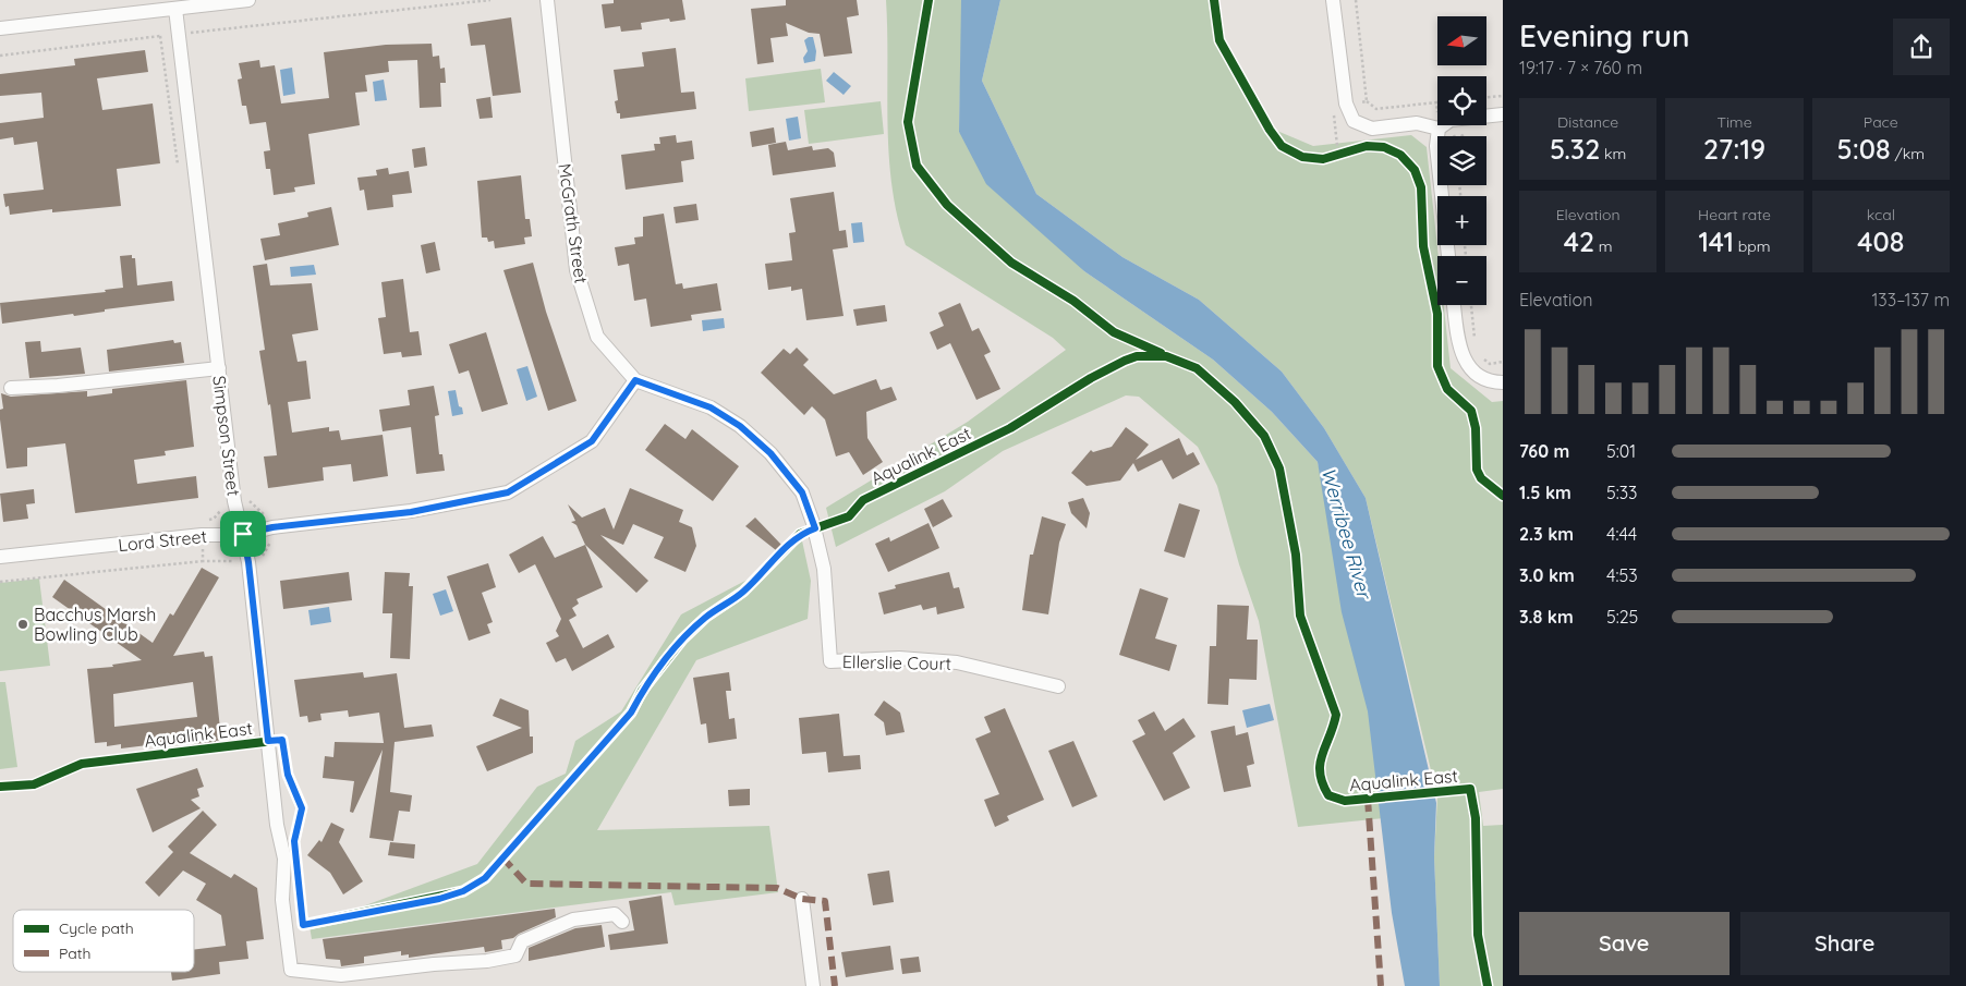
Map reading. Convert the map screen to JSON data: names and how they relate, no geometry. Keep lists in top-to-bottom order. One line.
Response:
{"streets":{"street":["McGrath Street","Simpson Street","Lord Street","Ellerslie Court"],"cycle path":["Aqualink East"]},"crossings":[["McGrath Street","Lord Street"],["McGrath Street","Ellerslie Court"],["Simpson Street","Lord Street"]],"water":["Werribee River"],"places":["Bacchus Marsh Bowling Club"],"legend":["Cycle path","Path"],"north":"left","page":{"heading":["Evening run","19:17 · 7 × 760 m"],"map_buttons":["+","−"],"stats":[["Distance","5.32 km"],["Time","27:19"],["Pace","5:08 /km"],["Elevation","42 m"],["Heart rate","141 bpm"],["kcal","408"]],"chart":["Elevation","133–137 m"],"list":[{"name":"760 m","note":"5:01"},{"name":"1.5 km","note":"5:33"},{"name":"2.3 km","note":"4:44"},{"name":"3.0 km","note":"4:53"},{"name":"3.8 km","note":"5:25"}],"buttons":["Save","Share"]}}
